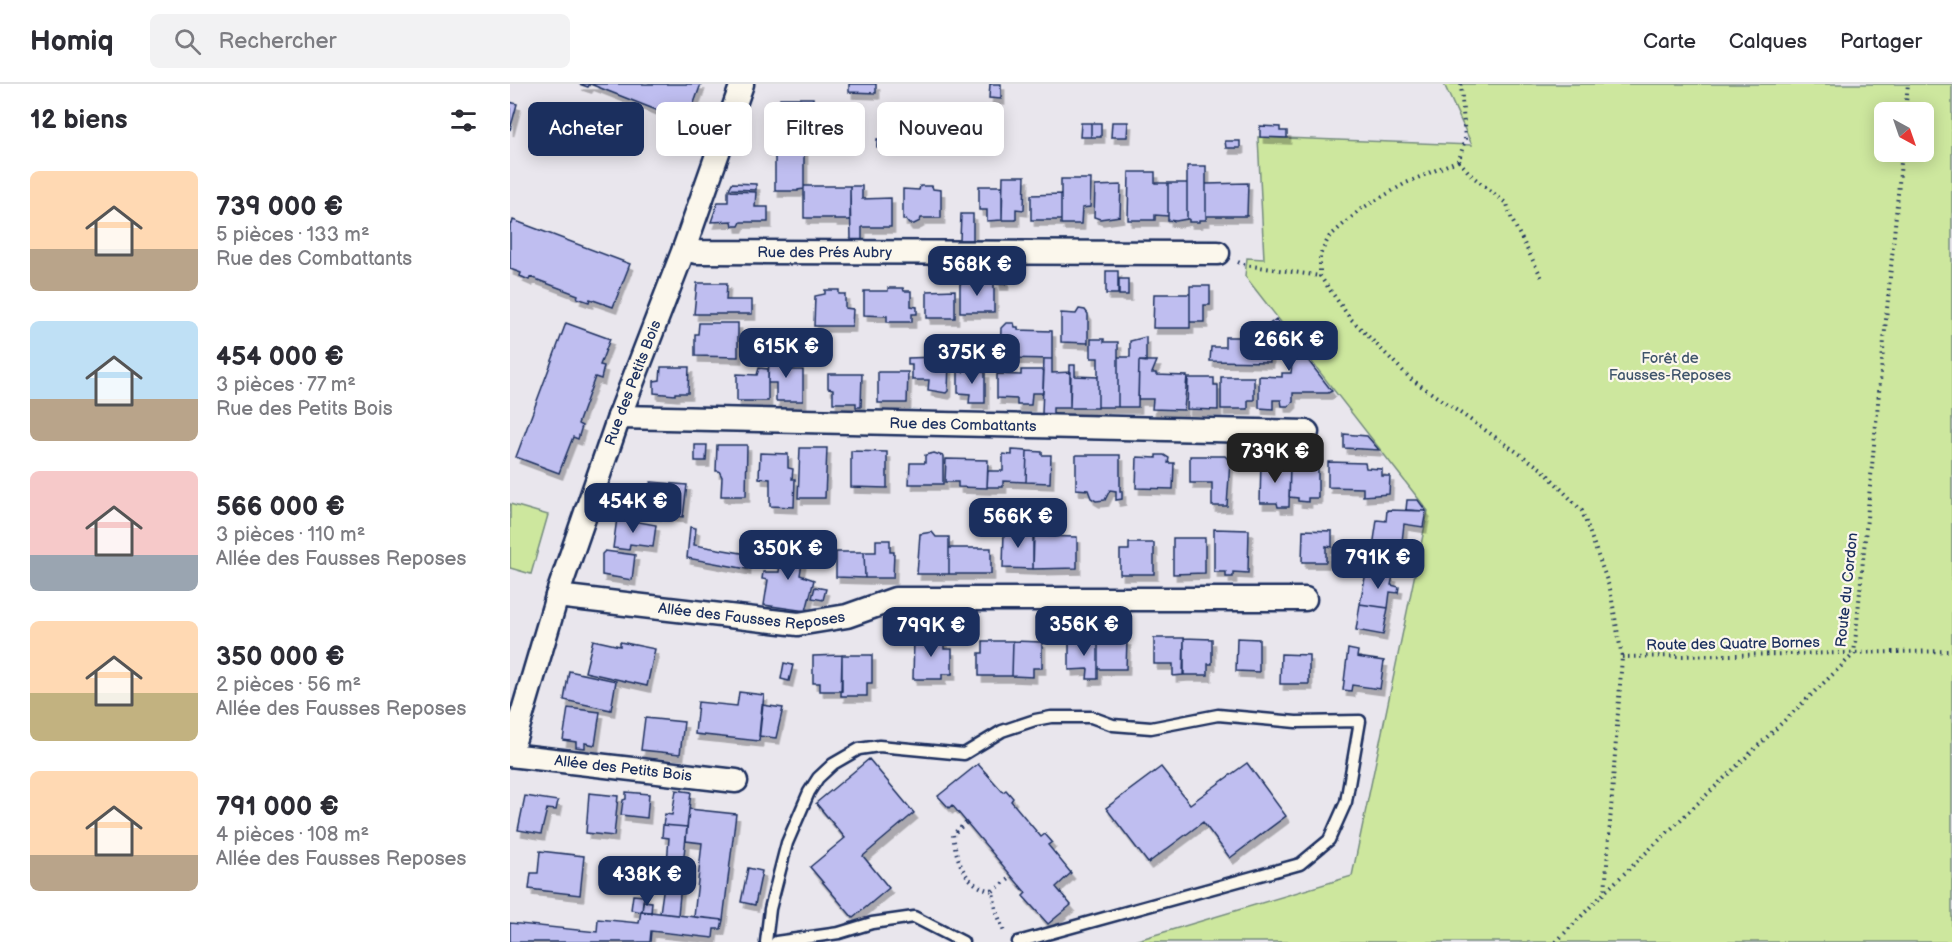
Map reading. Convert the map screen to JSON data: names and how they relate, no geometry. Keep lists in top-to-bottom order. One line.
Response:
{"streets":{"street":["Rue des Prés Aubry","Rue des Petits Bois","Rue des Combattants","Allée des Fausses Reposes","Allée des Petits Bois"],"path":["Route du Cordon","Route des Quatre Bornes"]},"crossings":[["Rue des Prés Aubry","Rue des Petits Bois"],["Rue des Petits Bois","Rue des Combattants"],["Rue des Petits Bois","Allée des Fausses Reposes"],["Rue des Petits Bois","Allée des Petits Bois"],["Route du Cordon","Route des Quatre Bornes"]],"parks":["Forêt de Fausses-Reposes"],"north":"bottom right","page":{"header":"Homiq","search":"Rechercher","nav":["Carte","Calques","Partager"],"heading":"12 biens","chip":["Acheter","Louer","Filtres","Nouveau"],"list":[{"name":"739 000 €","note":"5 pièces · 133 m² · Rue des Combattants"},{"name":"454 000 €","note":"3 pièces · 77 m² · Rue des Petits Bois"},{"name":"566 000 €","note":"3 pièces · 110 m² · Allée des Fausses Reposes"},{"name":"350 000 €","note":"2 pièces · 56 m² · Allée des Fausses Reposes"},{"name":"791 000 €","note":"4 pièces · 108 m² · Allée des Fausses Reposes"}],"price":["568K €","266K €","615K €","375K €","739K €","454K €","566K €","350K €","791K €","356K €","799K €","438K €"]}}
